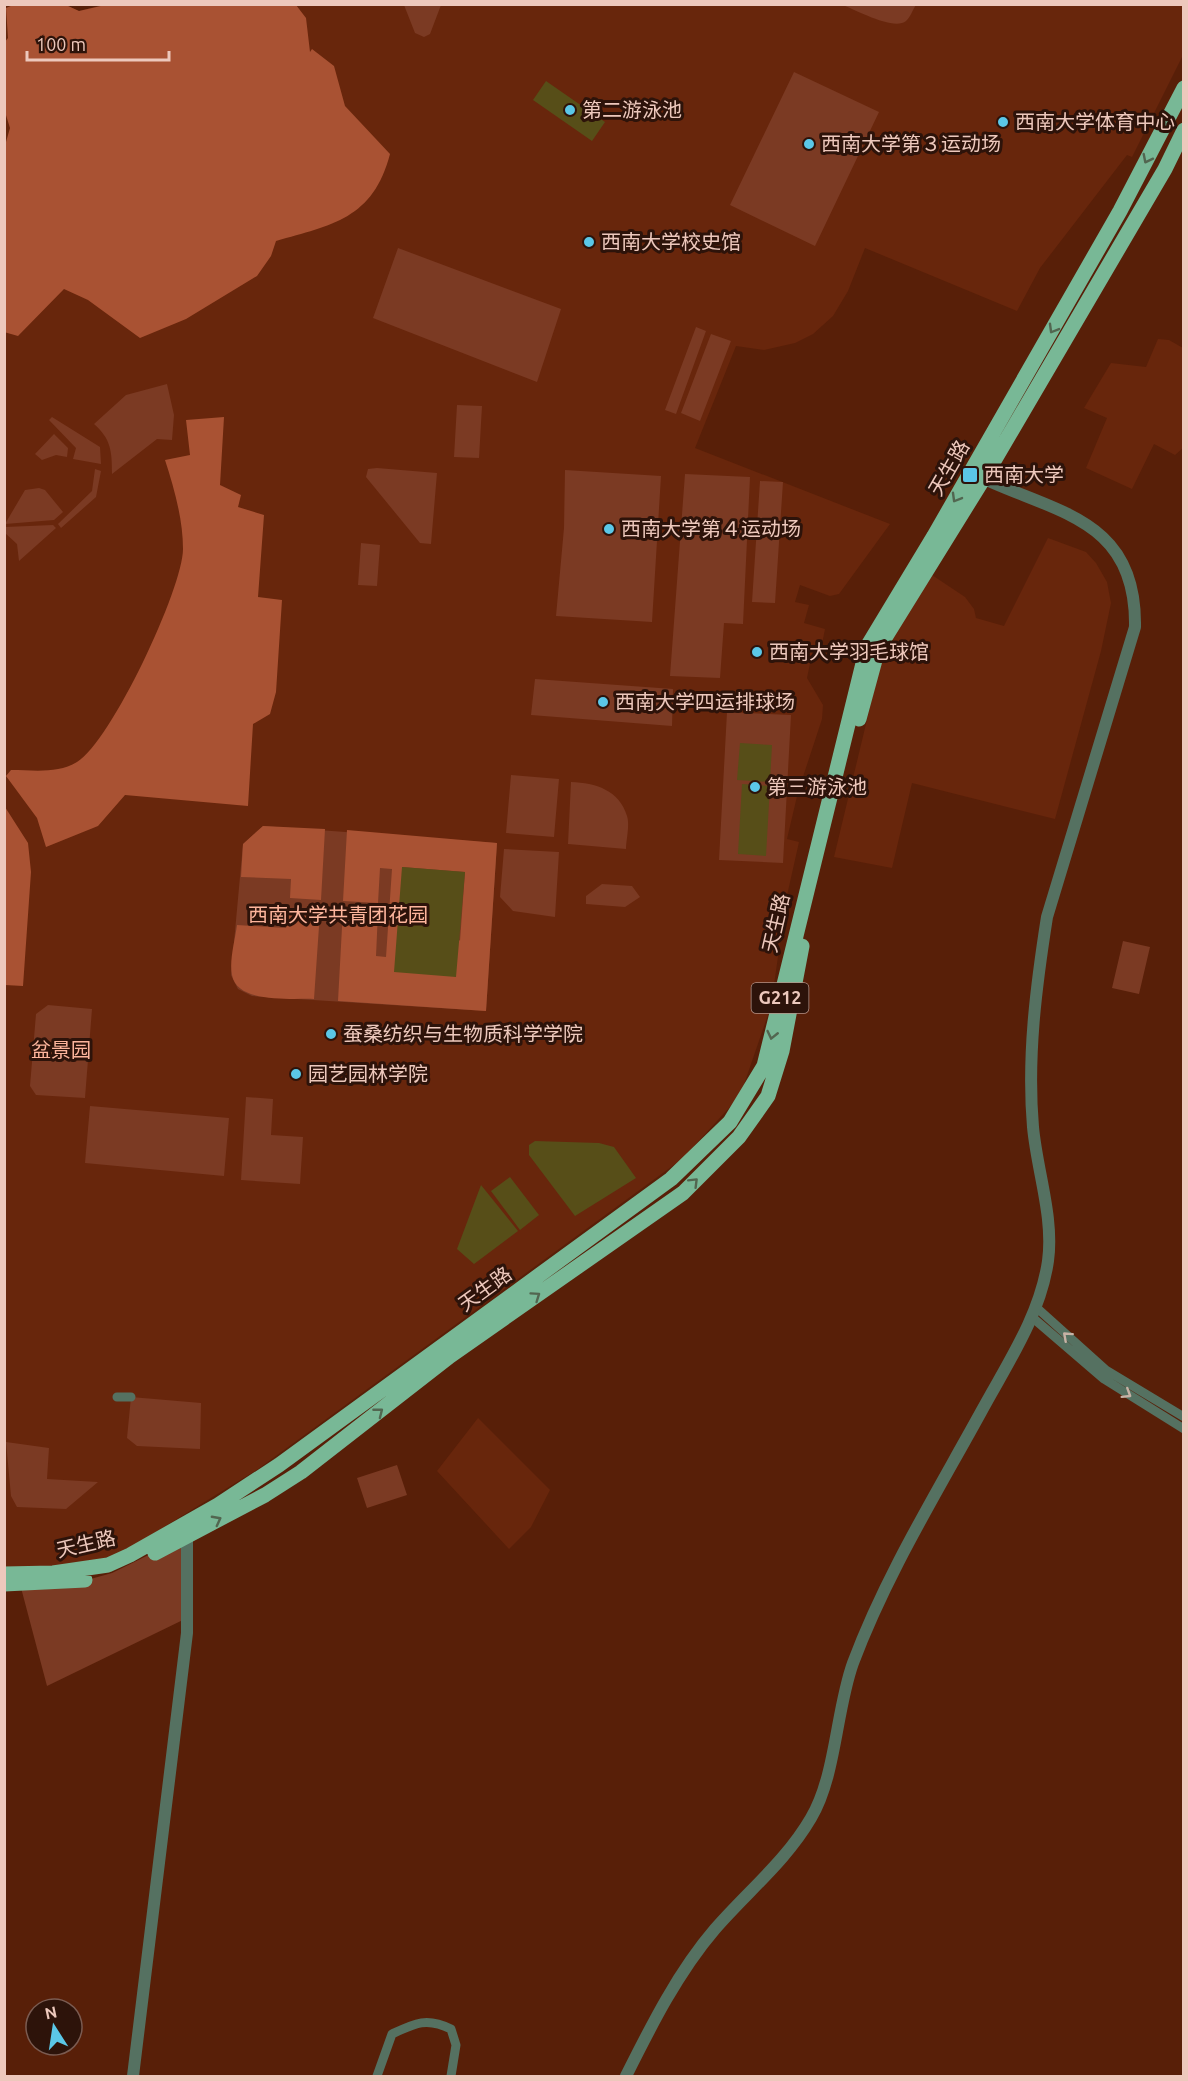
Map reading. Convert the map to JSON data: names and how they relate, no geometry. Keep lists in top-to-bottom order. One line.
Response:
{"streets":{"highway":["天生路","G212"]},"parks":["西南大学共青团花园","盆景园"],"places":{"other":["第二游泳池","西南大学体育中心","西南大学第３运动场","西南大学校史馆","西南大学第４运动场","西南大学羽毛球馆","西南大学四运排球场","第三游泳池","蚕桑纺织与生物质科学学院","园艺园林学院"],"transit":["西南大学"]},"scale_bar":"100 m","north":"top"}
